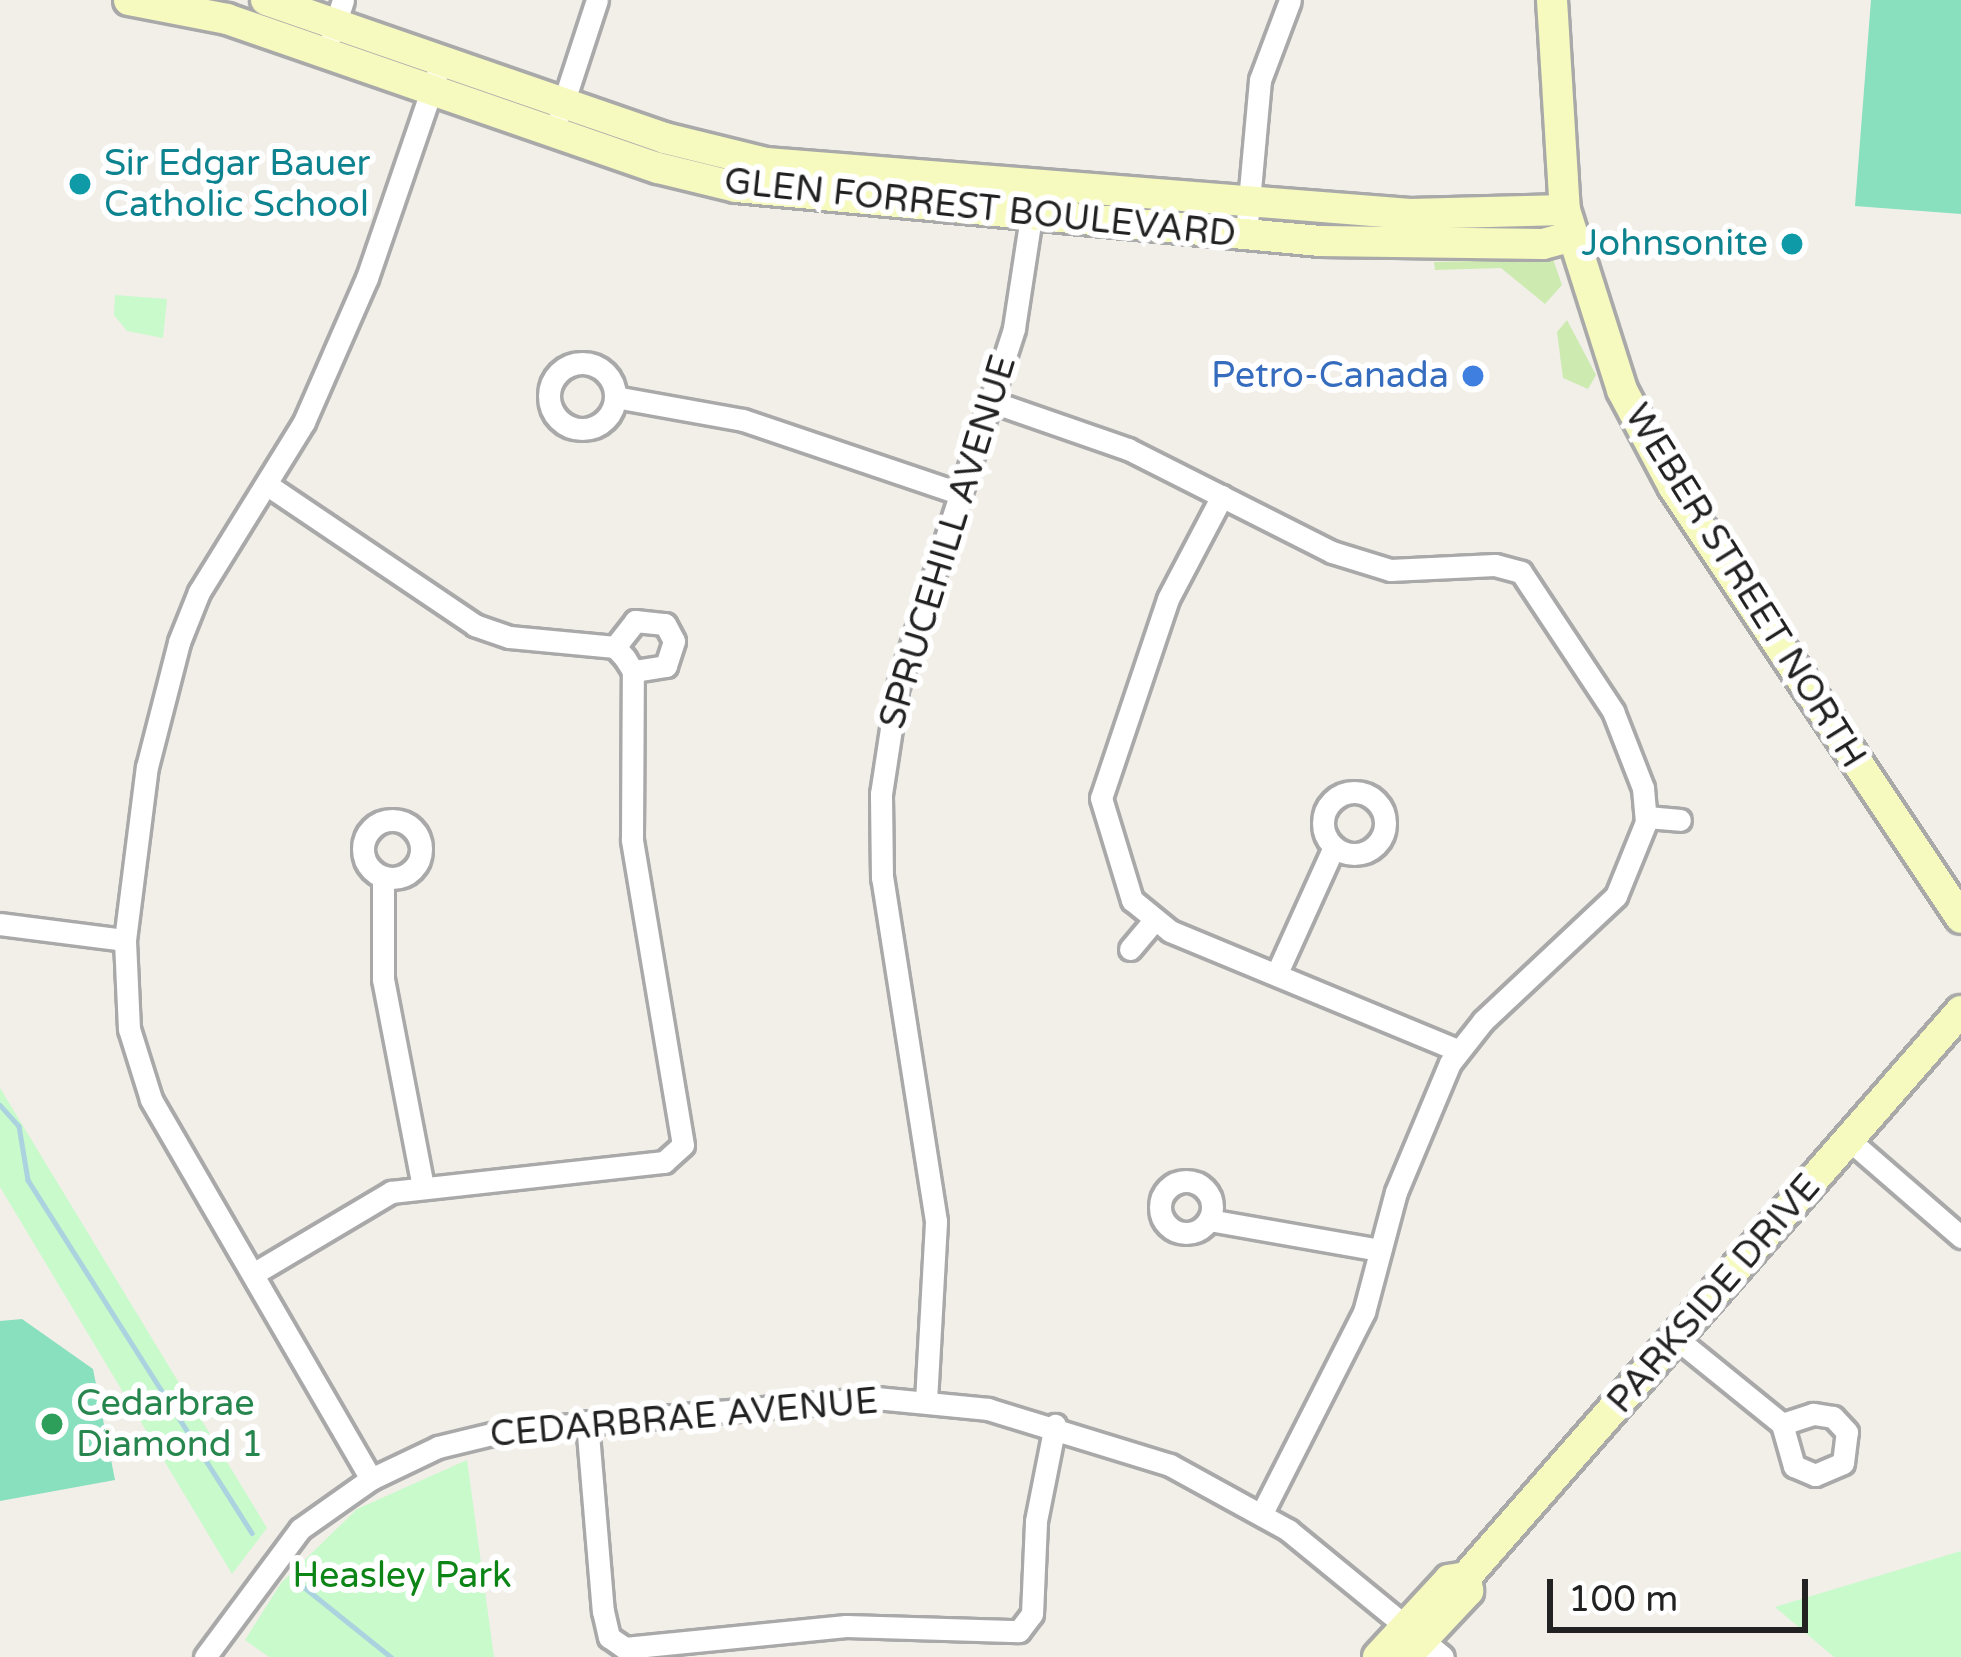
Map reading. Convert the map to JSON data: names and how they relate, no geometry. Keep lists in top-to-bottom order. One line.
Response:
{"streets":{"street":["GLEN FORREST BOULEVARD","SPRUCEHILL AVENUE","WEBER STREET NORTH","PARKSIDE DRIVE","CEDARBRAE AVENUE"]},"crossings":[["GLEN FORREST BOULEVARD","SPRUCEHILL AVENUE"],["GLEN FORREST BOULEVARD","WEBER STREET NORTH"],["SPRUCEHILL AVENUE","CEDARBRAE AVENUE"],["PARKSIDE DRIVE","CEDARBRAE AVENUE"]],"parks":["Heasley Park"],"places":["Sir Edgar Bauer Catholic School","Johnsonite","Petro-Canada","Cedarbrae Diamond 1"],"scale_bar":"100 m"}
